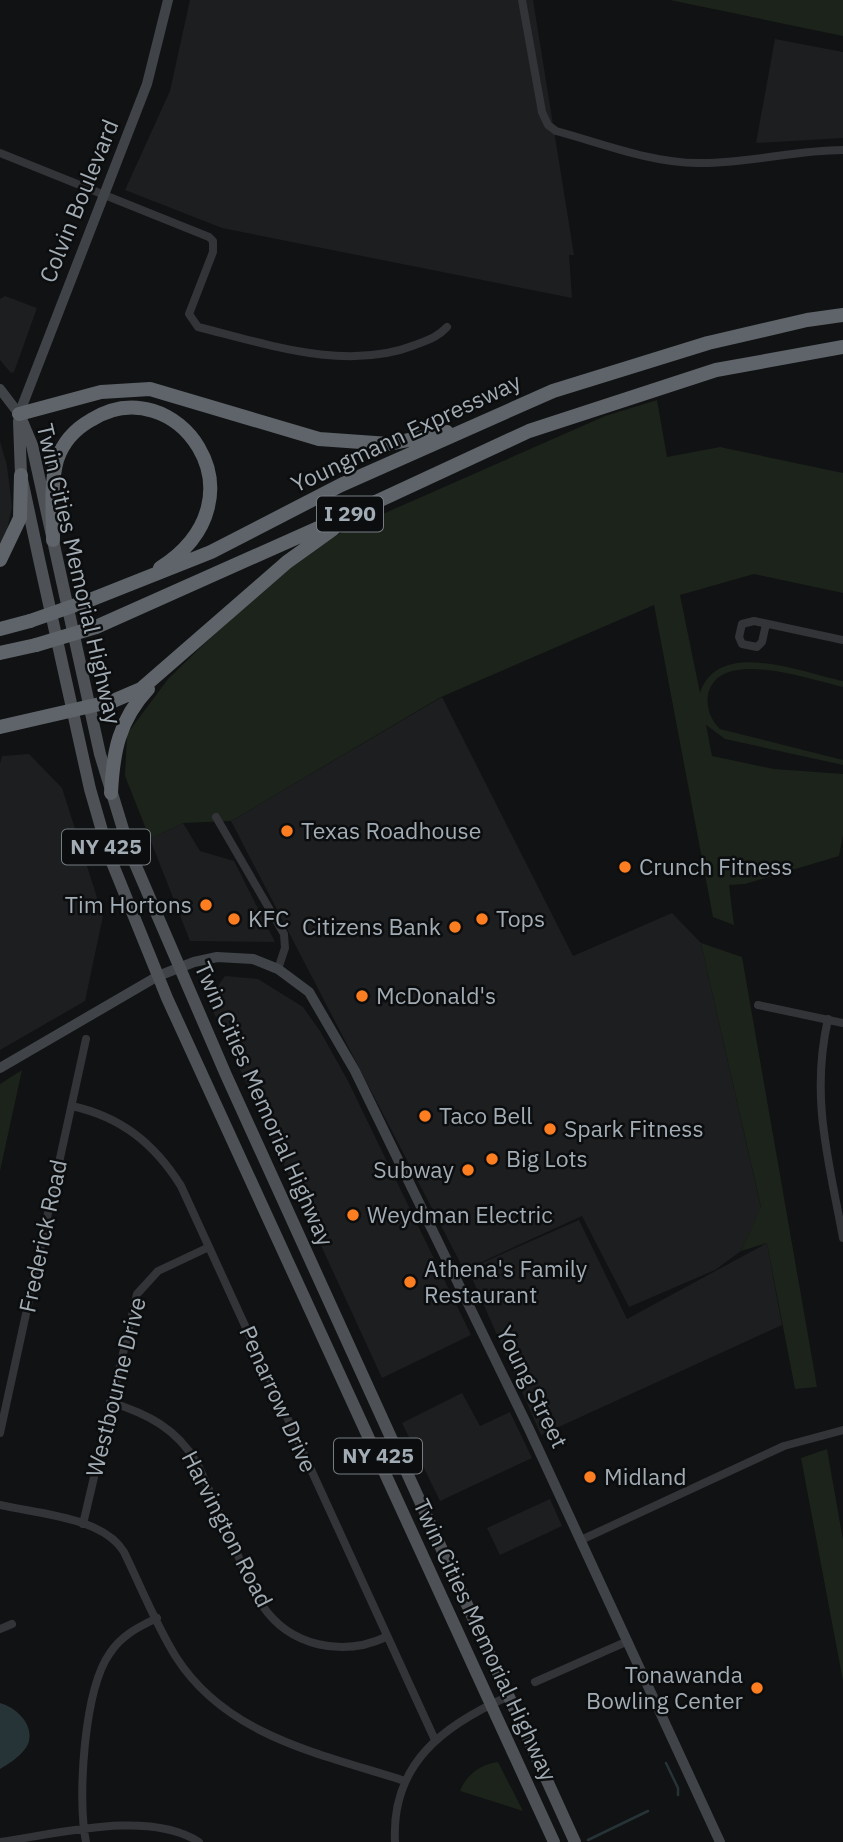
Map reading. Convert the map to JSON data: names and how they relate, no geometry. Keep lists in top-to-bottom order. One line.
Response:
{"streets":{"highway":["Youngmann Expressway","I 290"],"main road":["Twin Cities Memorial Highway","NY 425"],"street":["Colvin Boulevard","Frederick Road","Westbourne Drive","Young Street","Penarrow Drive","Harvington Road"]},"crossings":[["Colvin Boulevard","Twin Cities Memorial Highway"],["Twin Cities Memorial Highway","Young Street"],["Frederick Road","Penarrow Drive"],["Westbourne Drive","Penarrow Drive"],["Westbourne Drive","Harvington Road"],["Penarrow Drive","Harvington Road"]],"places":["Texas Roadhouse","Crunch Fitness","Tim Hortons","KFC","Tops","Citizens Bank","McDonald's","Taco Bell","Spark Fitness","Big Lots","Subway","Weydman Electric","Athena's Family Restaurant","Midland","Tonawanda Bowling Center"]}
